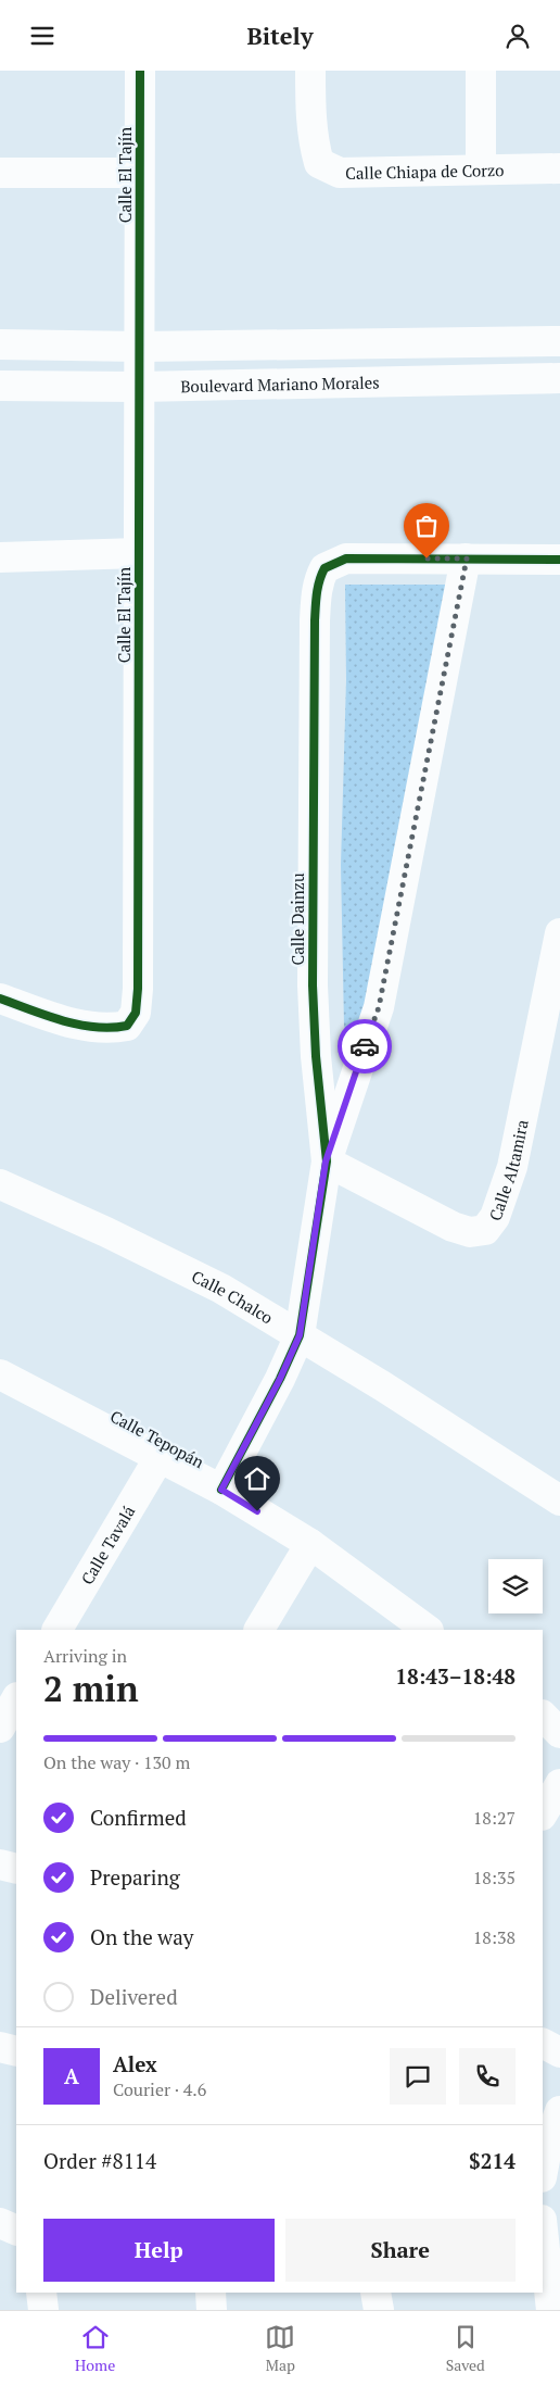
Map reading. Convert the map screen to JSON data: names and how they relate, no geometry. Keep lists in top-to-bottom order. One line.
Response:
{"streets":{"street":["Calle Chiapa de Corzo","Calle El Tajín","Boulevard Mariano Morales","Calle Dainzu","Calle Altamira","Calle Chalco","Calle Tepopán","Calle Tavalá"]},"crossings":[["Calle El Tajín","Boulevard Mariano Morales"],["Calle Dainzu","Calle Altamira"],["Calle Dainzu","Calle Chalco"],["Calle Dainzu","Calle Tepopán"],["Calle Tepopán","Calle Tavalá"]],"page":{"header":"Bitely","heading":["2 min","Arriving in","18:43–18:48"],"panel":["Alex","Courier · 4.6","Order #8114","$214"],"bar":"On the way · 130 m","list":[["Confirmed","18:27"],["Preparing","18:35"],["On the way","18:38"],"Delivered"],"round":"A","buttons":["Help","Share"],"tabs":["Home","Map","Saved"]}}
